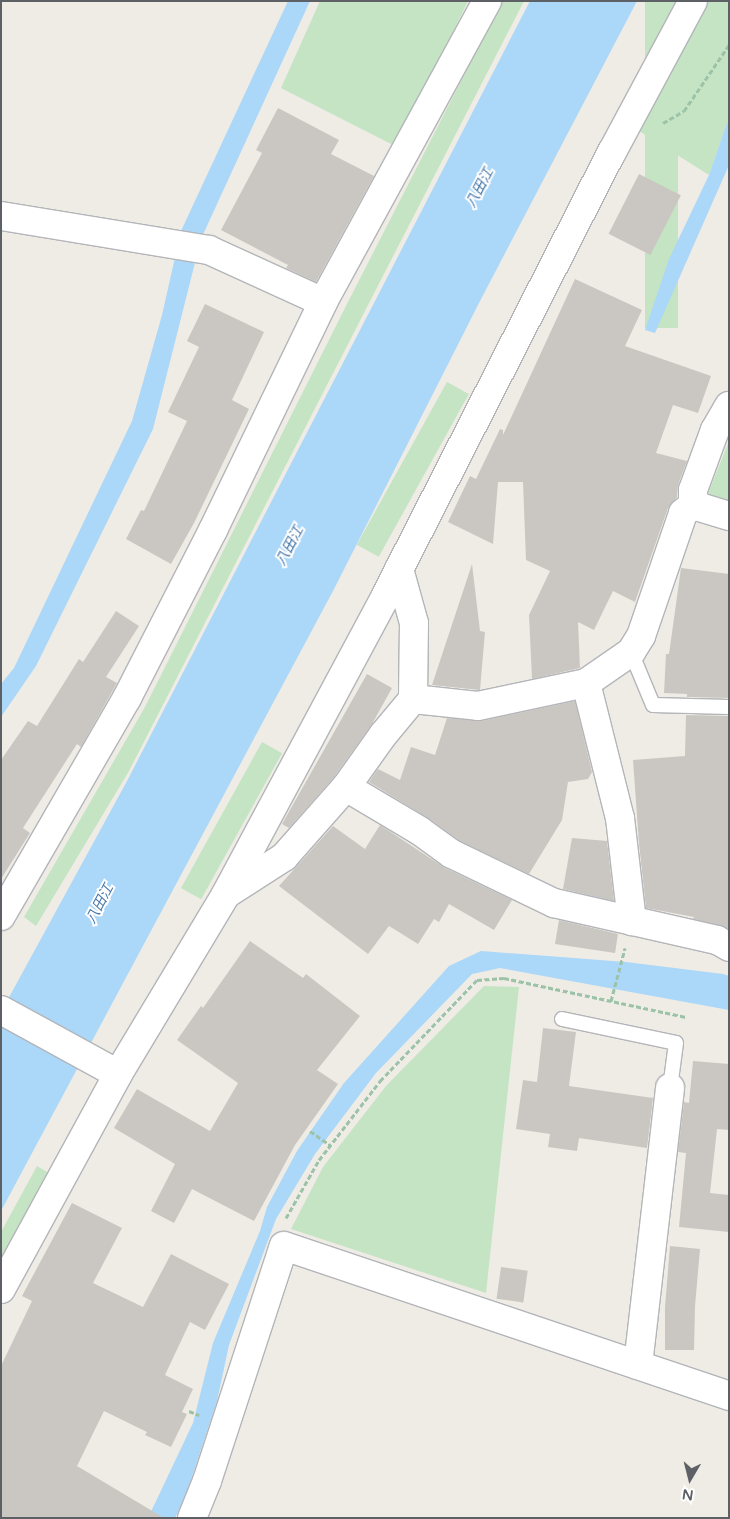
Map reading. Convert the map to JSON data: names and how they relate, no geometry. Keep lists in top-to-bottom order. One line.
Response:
{"water":["八田江"],"north":"bottom"}
